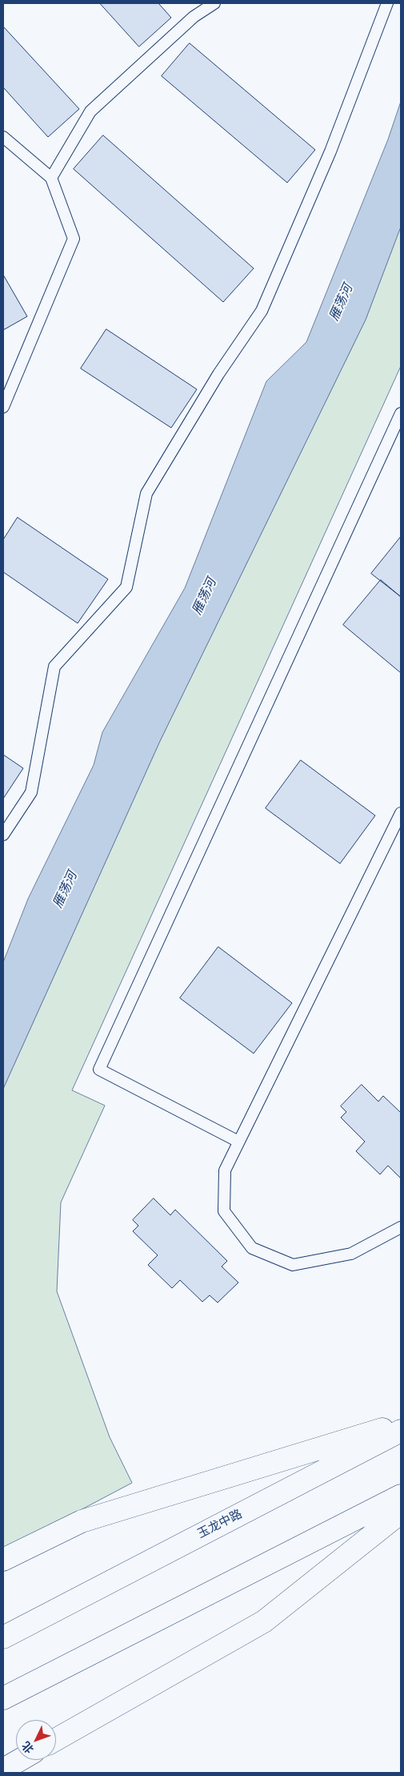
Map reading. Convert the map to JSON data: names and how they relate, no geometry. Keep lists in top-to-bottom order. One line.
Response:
{"streets":{"main road":["玉龙中路"]},"water":["雁荡河"],"north":"bottom left"}
